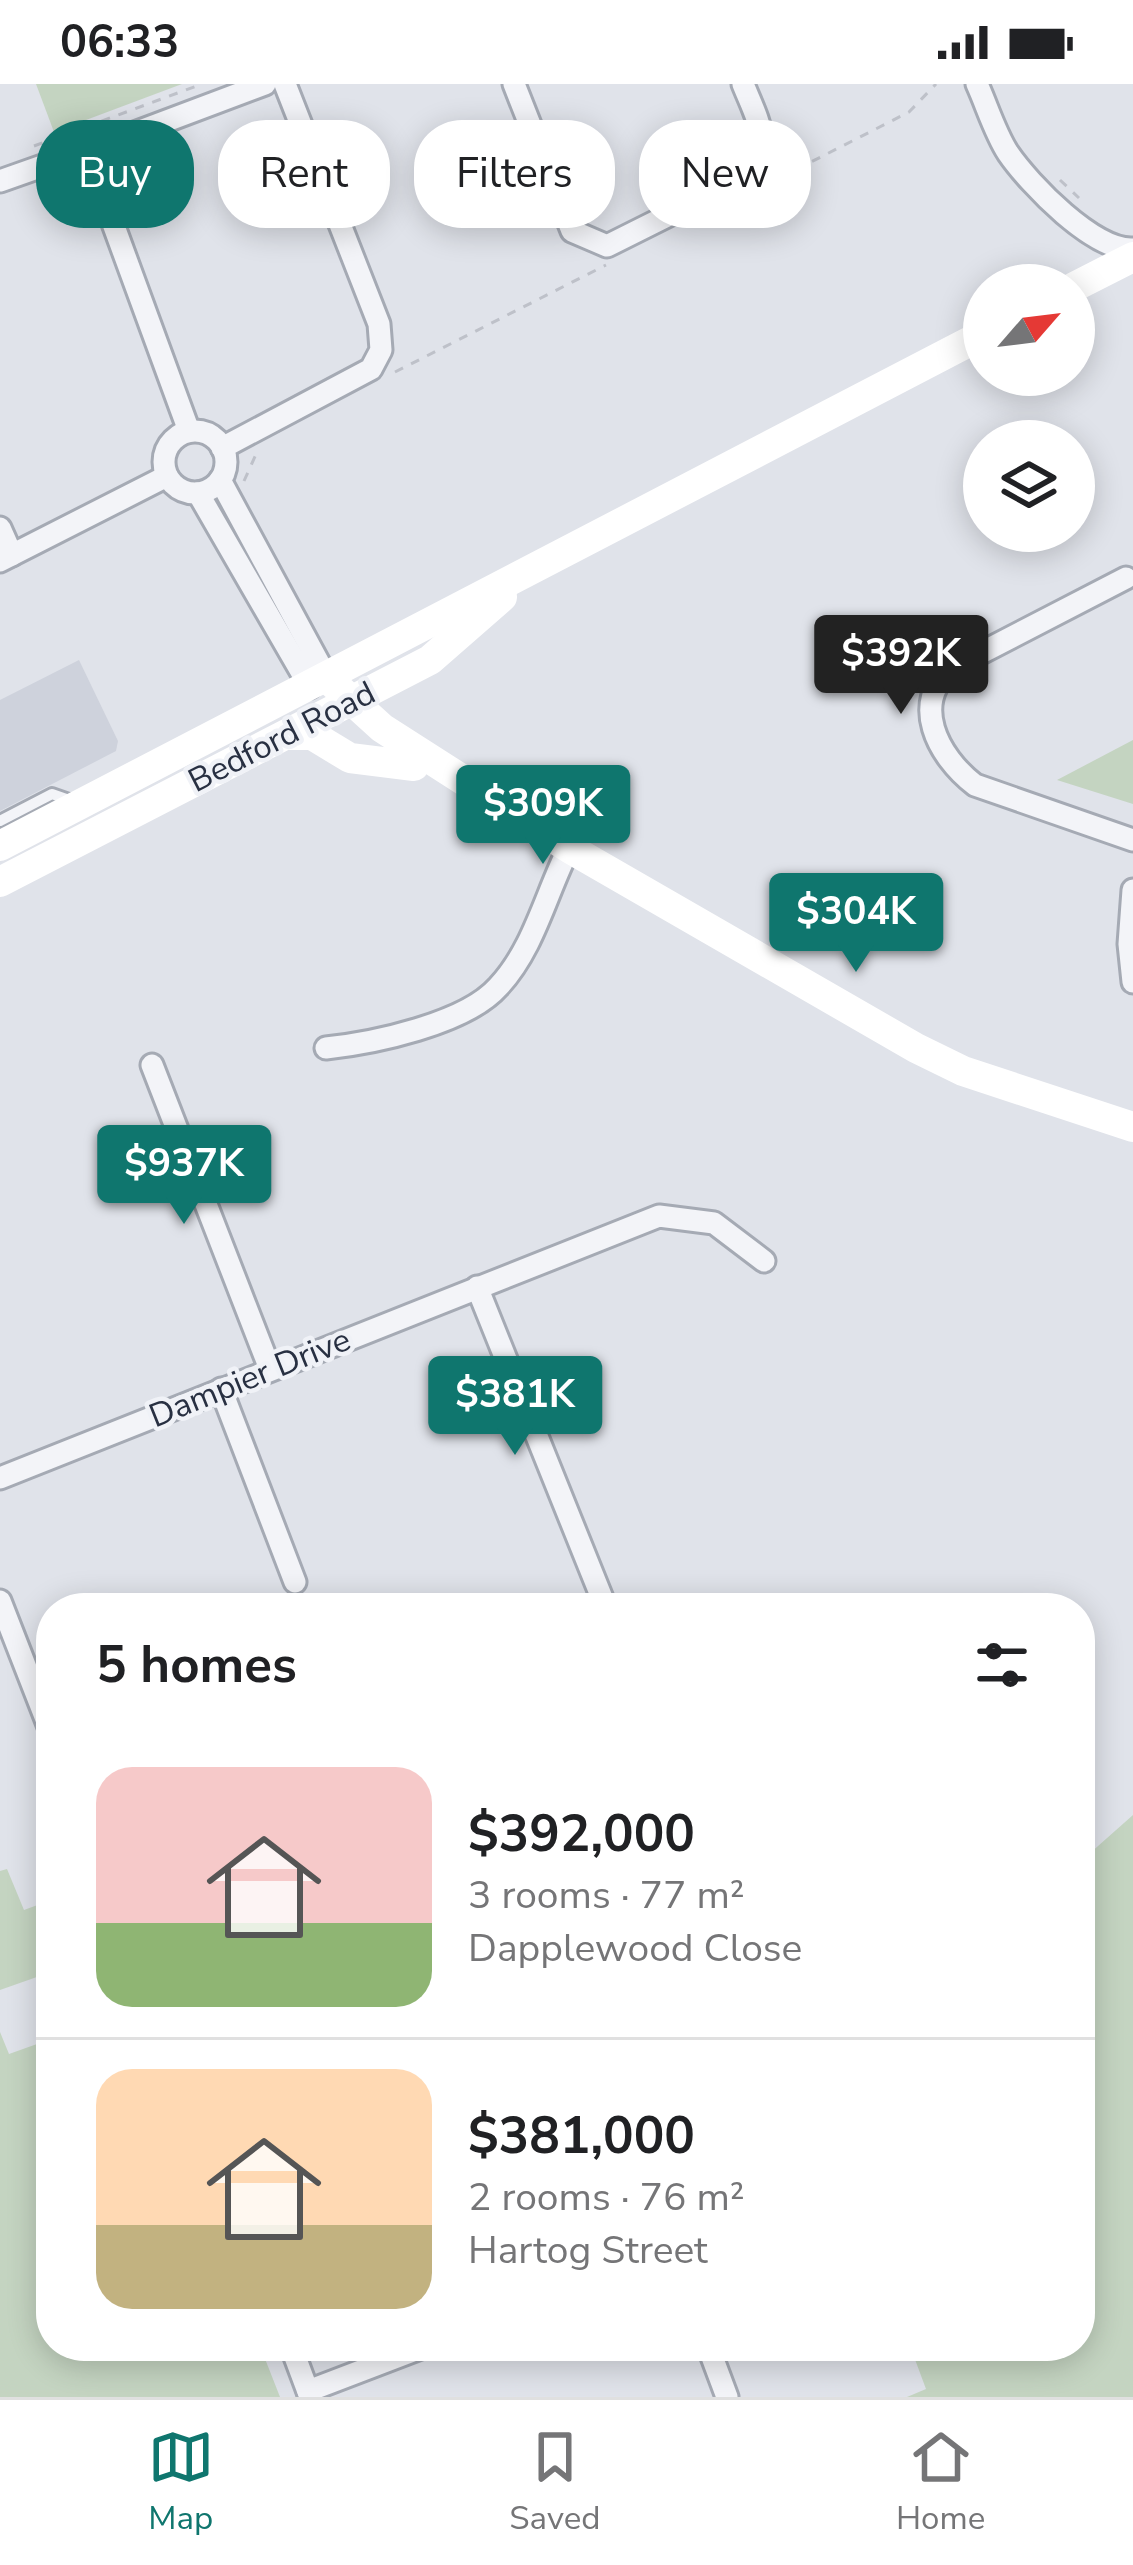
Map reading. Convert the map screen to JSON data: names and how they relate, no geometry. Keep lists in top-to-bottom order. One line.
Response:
{"streets":{"street":["Bedford Road","Dampier Drive"]},"north":"top right","page":{"status":"06:33","chip":["Buy","Rent","Filters","New"],"price":["$392K","$309K","$304K","$937K","$381K"],"heading":"5 homes","list":[{"name":"$392,000","note":"3 rooms · 77 m² · Dapplewood Close"},{"name":"$381,000","note":"2 rooms · 76 m² · Hartog Street"}],"tabs":["Map","Saved","Home"]}}
